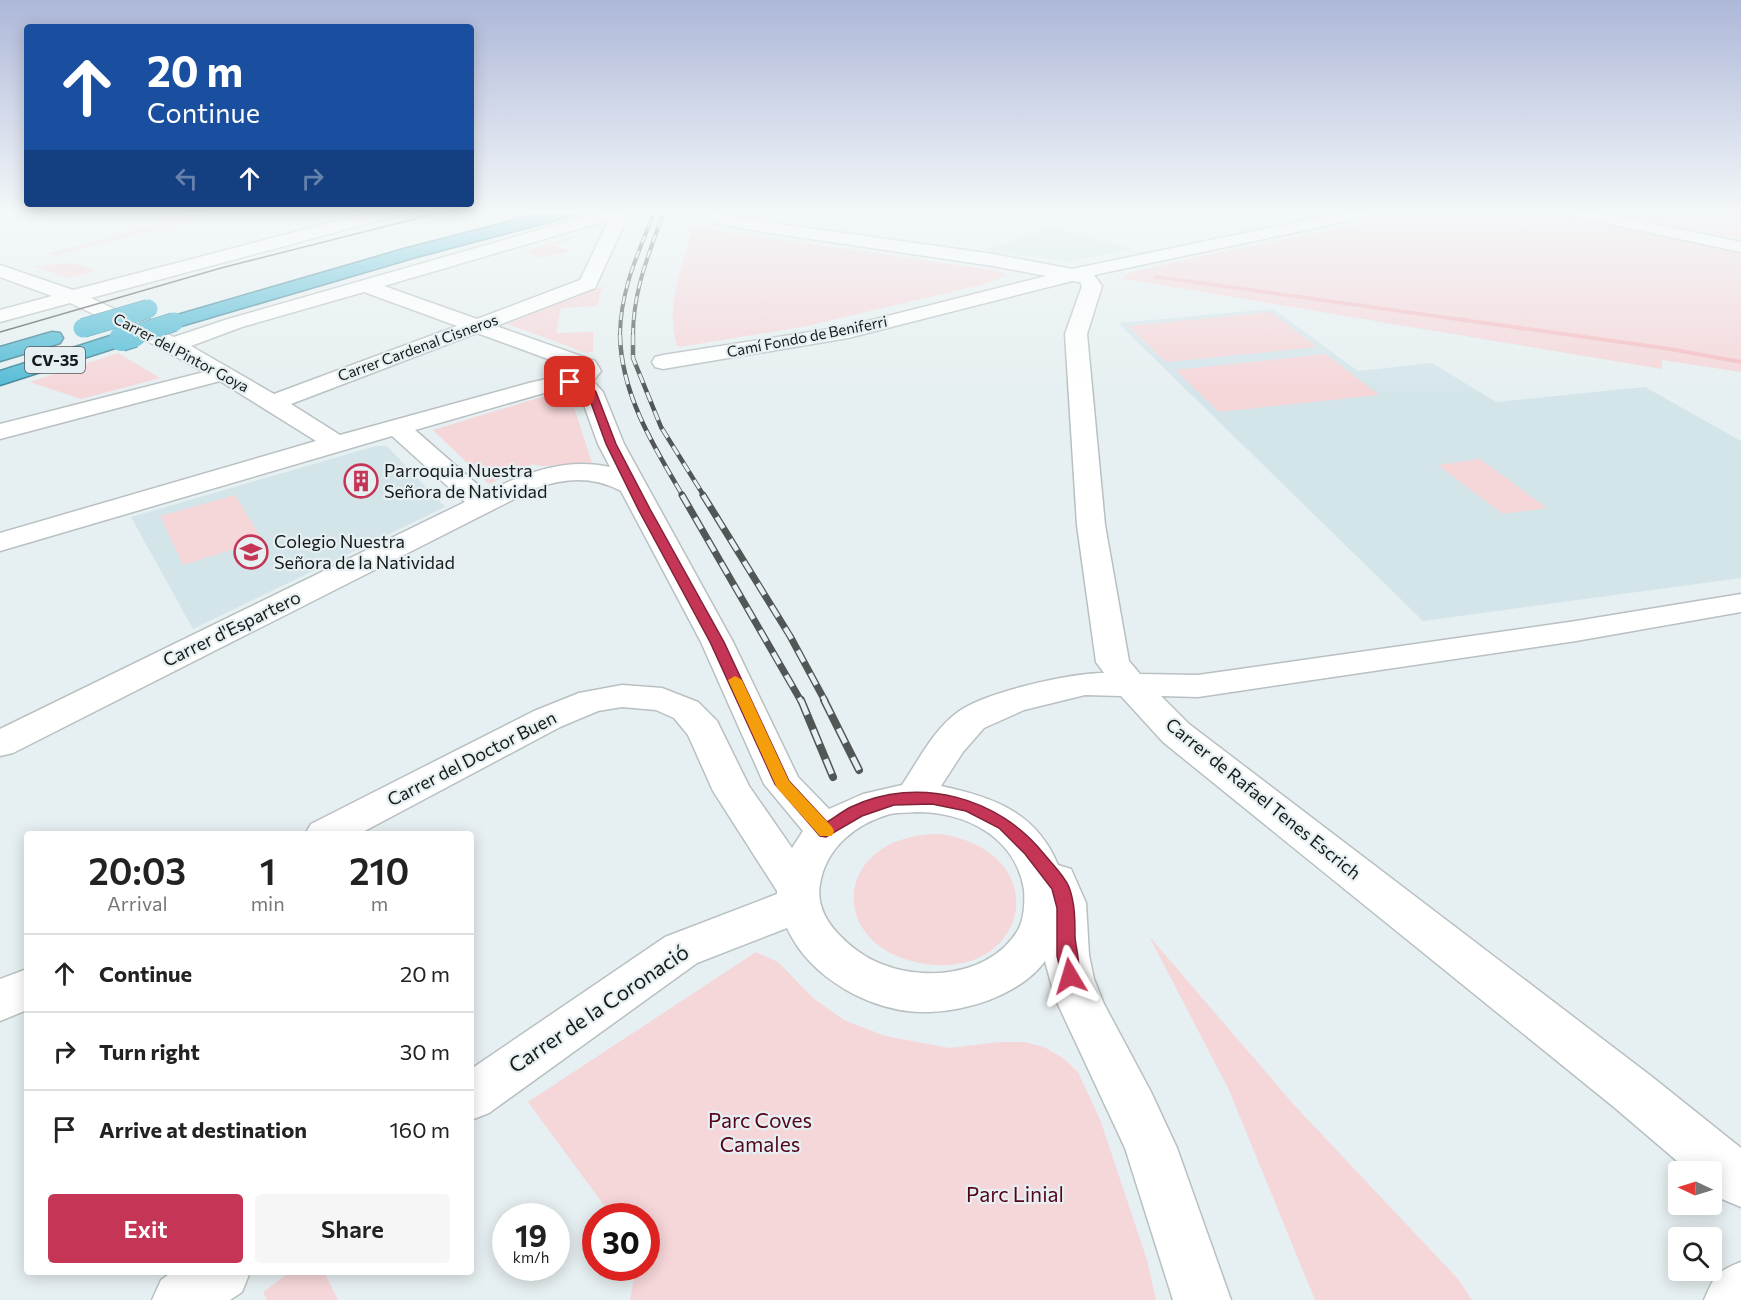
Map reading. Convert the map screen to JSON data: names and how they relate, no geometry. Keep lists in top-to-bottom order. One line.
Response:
{"streets":{"highway":["CV-35"],"street":["Camí Fondo de Beniferri","Carrer Cardenal Cisneros","Carrer del Pintor Goya","Carrer d'Espartero","Carrer del Doctor Buen","Carrer de Rafael Tenes Escrich","Carrer de la Coronació"]},"crossings":[["Camí Fondo de Beniferri","Carrer de Rafael Tenes Escrich"],["Carrer Cardenal Cisneros","Carrer del Pintor Goya"],["Carrer del Doctor Buen","Carrer de la Coronació"]],"parks":["Parc Coves Camales","Parc Linial"],"places":{"building":["Parroquia Nuestra Señora de Natividad"],"school or university":["Colegio Nuestra Señora de la Natividad"]},"north":"left","page":{"turn":["20 m","Continue"],"eta":["20:03","Arrival","1","min","210","m"],"list":[{"name":"Continue","value":"20 m"},{"name":"Turn right","value":"30 m"},{"name":"Arrive at destination","value":"160 m"}],"buttons":["Exit","Share"],"speed":"19 km/h","limit":"30"}}
